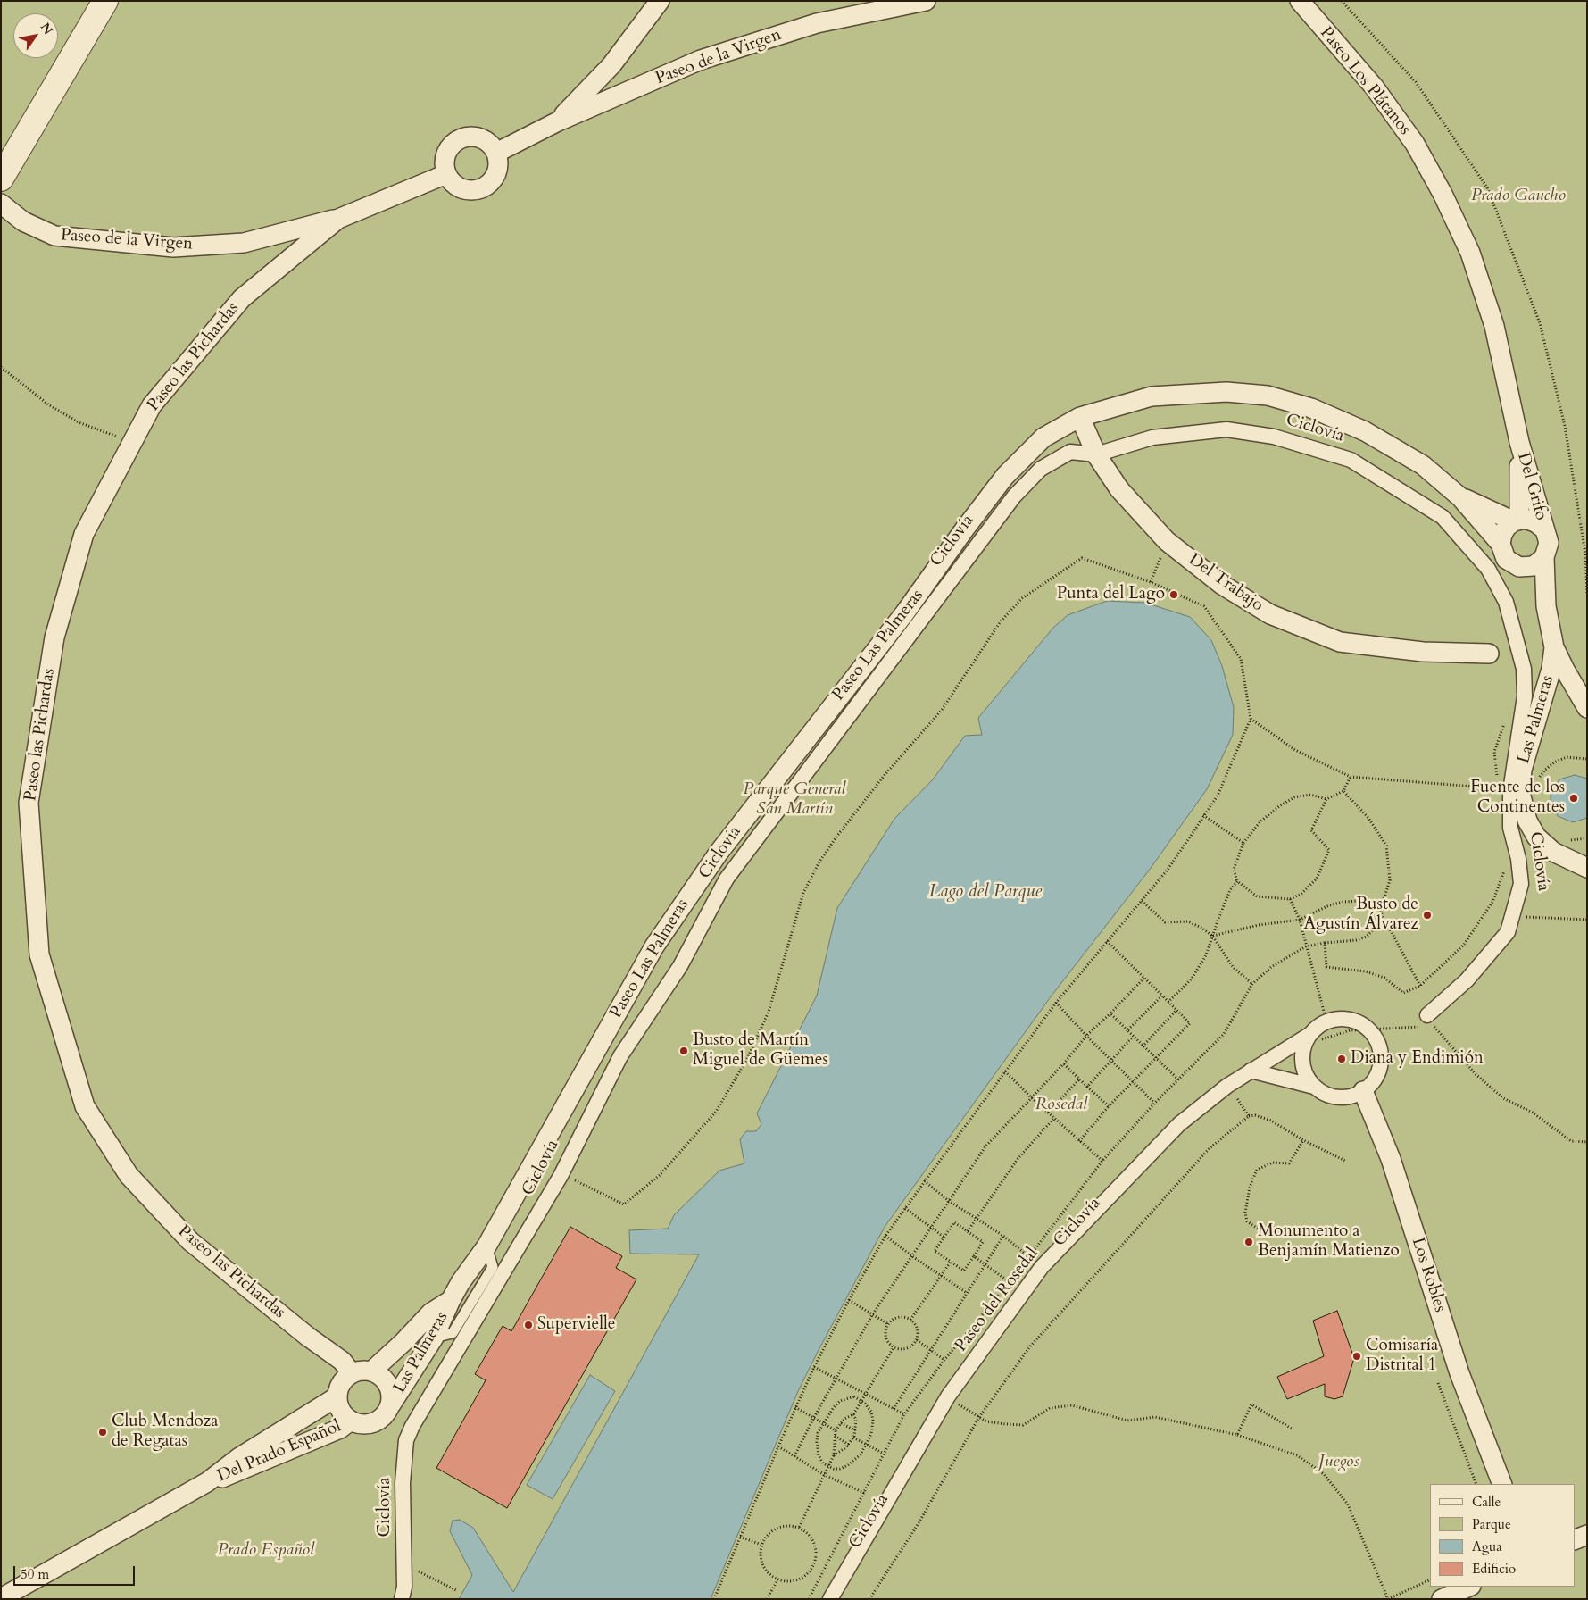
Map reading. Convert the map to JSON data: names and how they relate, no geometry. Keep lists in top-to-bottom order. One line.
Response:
{"streets":{"street":["Paseo de la Virgen","Paseo Los Plátanos","Paseo las Pichardas","Del Grifo","Del Trabajo","Paseo Las Palmeras","Las Palmeras","Los Robles","Paseo del Rosedal","Del Prado Español"],"path":["Ciclovía"]},"crossings":[["Paseo de la Virgen","Paseo las Pichardas"],["Paseo Los Plátanos","Del Grifo"],["Paseo las Pichardas","Las Palmeras"],["Paseo las Pichardas","Del Prado Español"],["Del Grifo","Las Palmeras"],["Del Trabajo","Paseo Las Palmeras"],["Paseo Las Palmeras","Las Palmeras"],["Las Palmeras","Del Prado Español"]],"water":["Lago del Parque"],"parks":["Prado Gaucho","Parque General San Martín","Rosedal","Juegos","Prado Español"],"places":["Punta del Lago","Fuente de los Continentes","Busto de Agustín Álvarez","Busto de Martín Miguel de Güemes","Diana y Endimión","Monumento a Benjamín Matienzo","Supervielle","Comisaría Distrital 1","Club Mendoza de Regatas"],"legend":["Calle","Parque","Agua","Edificio"],"scale_bar":"50 m","north":"top right"}
